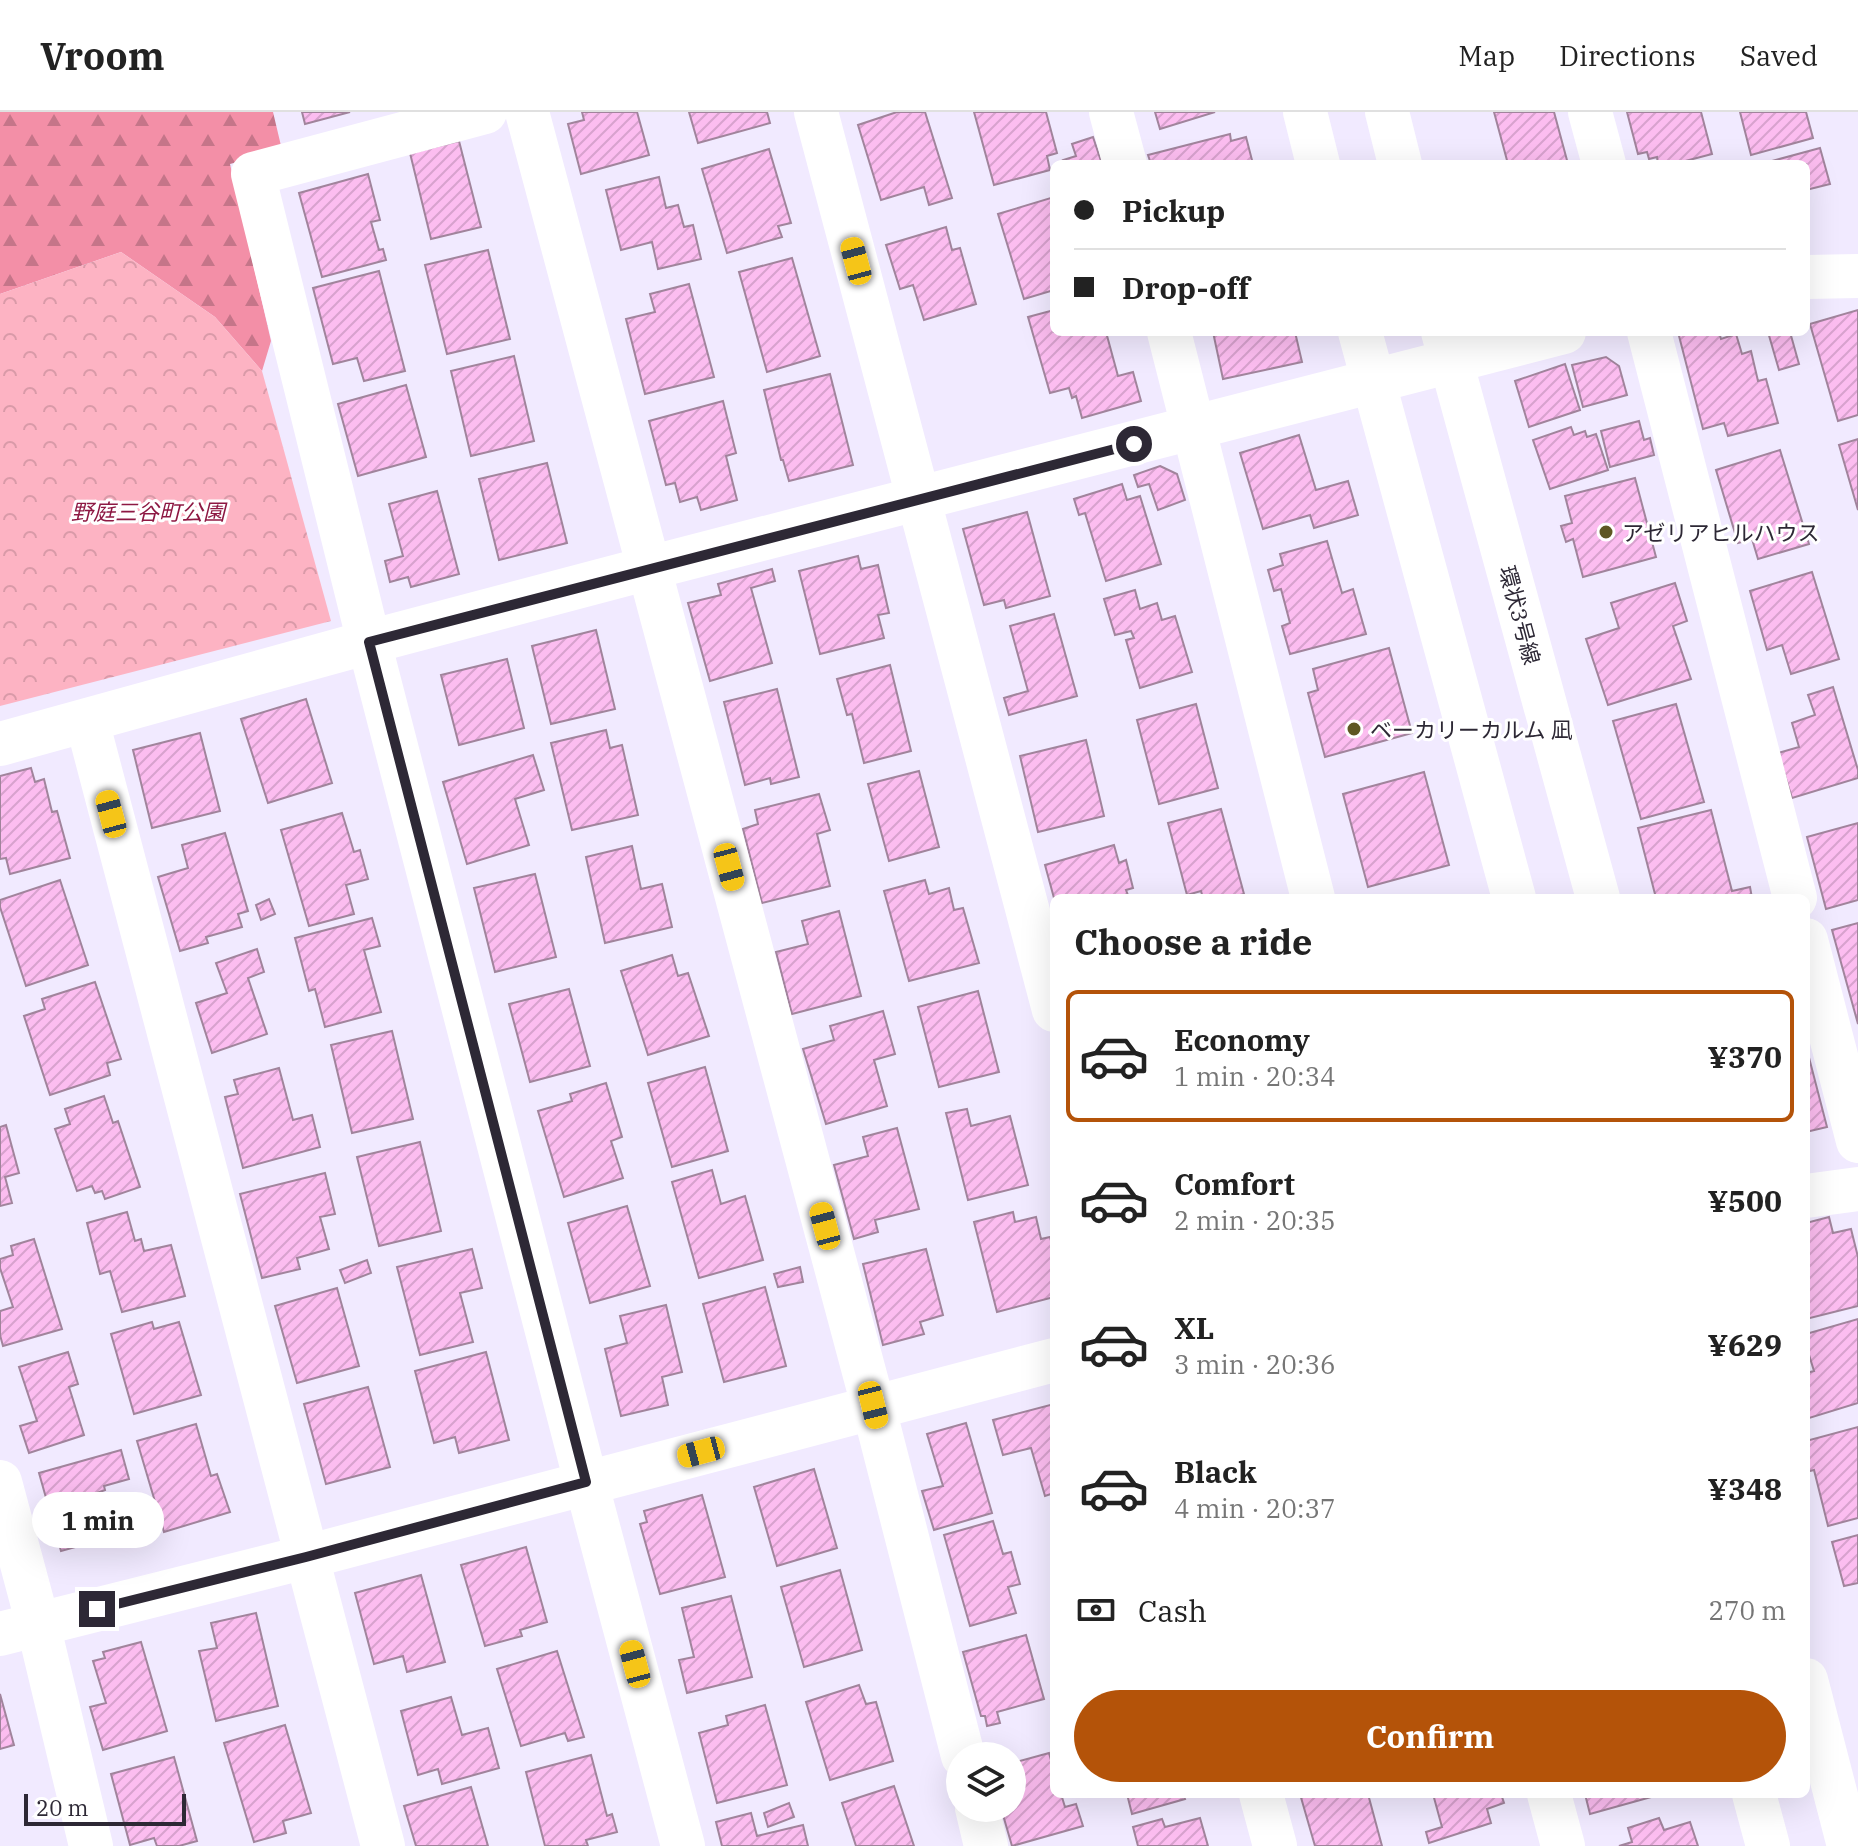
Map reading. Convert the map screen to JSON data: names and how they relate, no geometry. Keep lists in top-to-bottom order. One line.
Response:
{"streets":{"street":["環状3号線"]},"parks":["野庭三谷町公園"],"places":["アゼリアヒルハウス","ベーカリーカルム 凪"],"scale_bar":"20 m","page":{"header":"Vroom","nav":["Map","Directions","Saved"],"banner":["Pickup","Drop-off"],"heading":"Choose a ride","list":[{"name":"Economy","note":"1 min · 20:34","value":"¥370"},{"name":"Comfort","note":"2 min · 20:35","value":"¥500"},{"name":"XL","note":"3 min · 20:36","value":"¥629"},{"name":"Black","note":"4 min · 20:37","value":"¥348"}],"bubble":"1 min","pay":["Cash","270 m"],"buttons":"Confirm","scale":"20 m"}}
